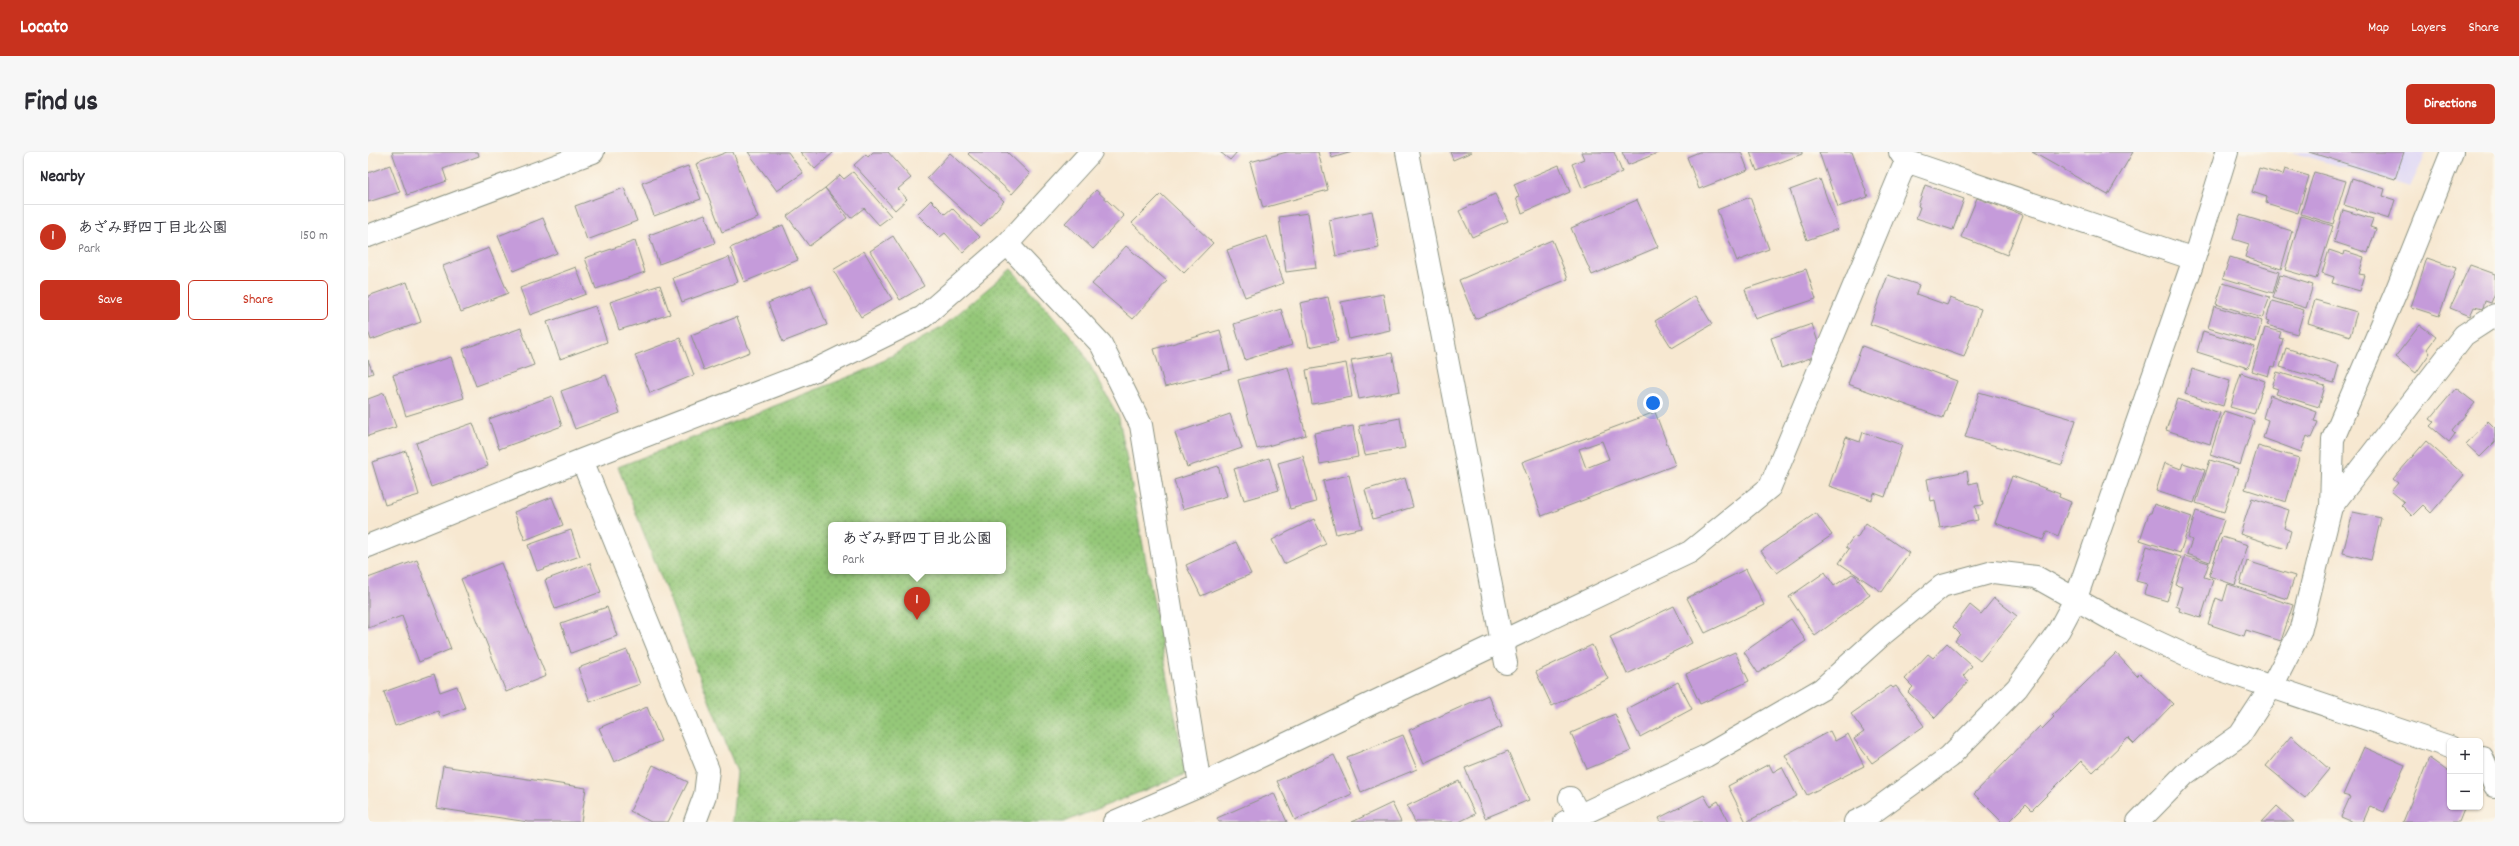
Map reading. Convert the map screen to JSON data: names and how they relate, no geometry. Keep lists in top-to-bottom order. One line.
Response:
{"page":{"header":"Locato","nav":["Map","Layers","Share"],"title":"Find us","buttons":["Directions",["Save","Share"]],"heading":"Nearby","list":[{"mark":"1","name":"あざみ野四丁目北公園","note":"Park","value":"150 m"}],"popup":["あざみ野四丁目北公園","Park"],"pins":"1","map_buttons":["+","−"]}}
